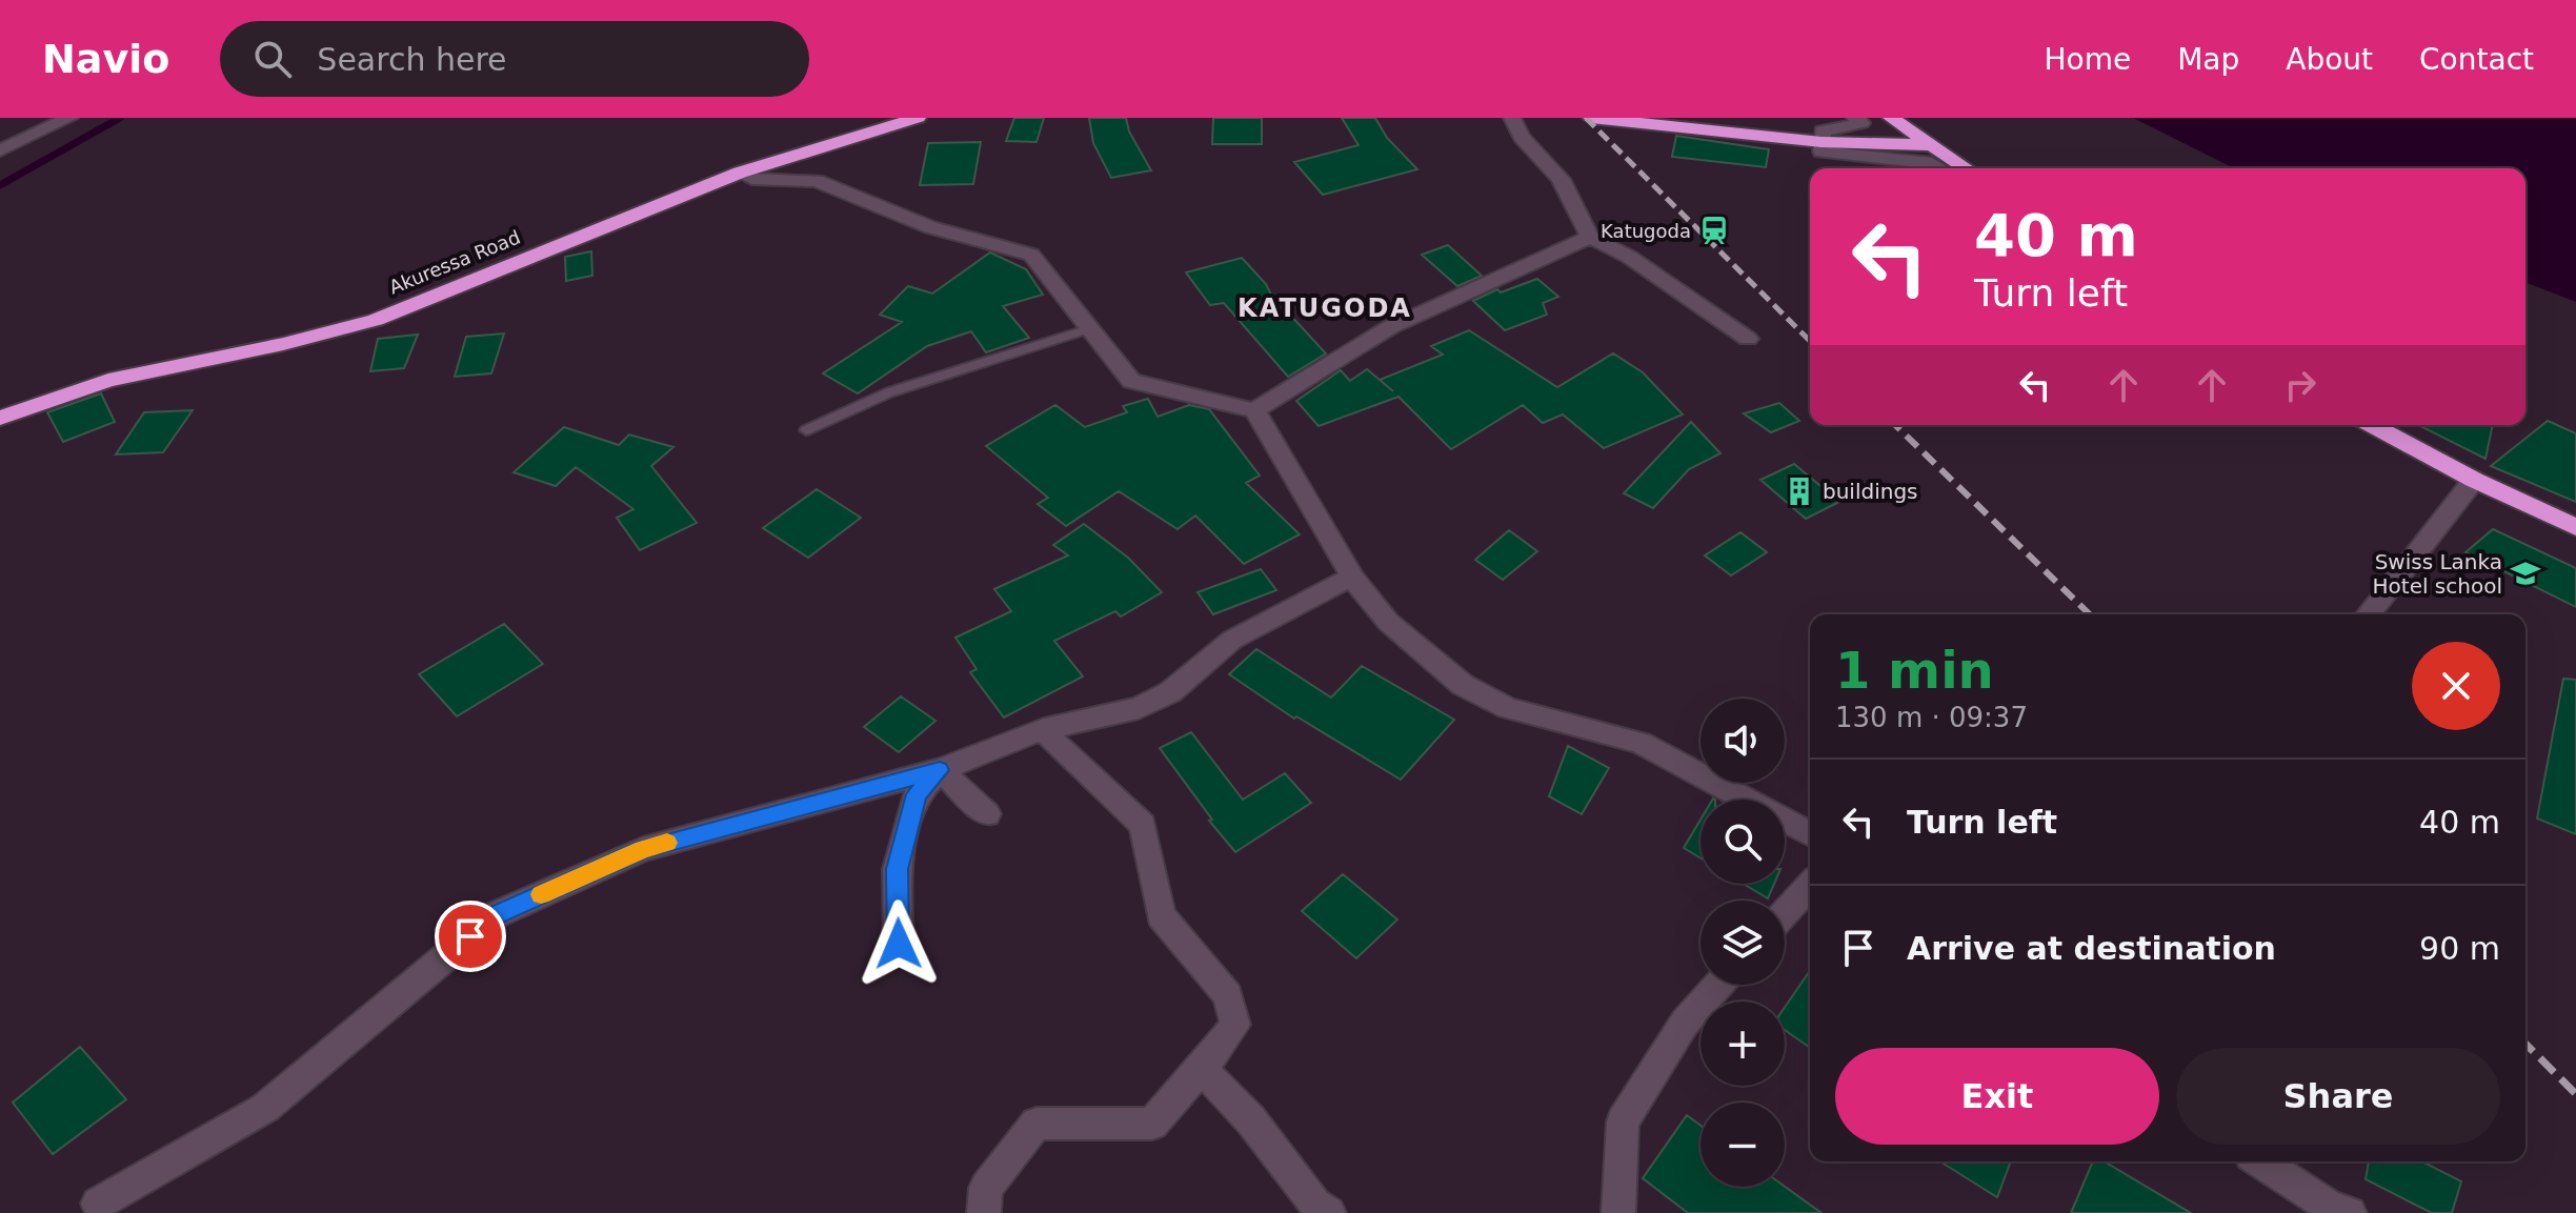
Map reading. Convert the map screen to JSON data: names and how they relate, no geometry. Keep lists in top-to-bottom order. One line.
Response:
{"streets":{"highway":["Akuressa Road"]},"districts":["KATUGODA"],"places":{"station":["Katugoda"],"building":["buildings"],"school or university":["Swiss Lanka Hotel school"]},"page":{"header":"Navio","search":"Search here","nav":["Home","Map","About","Contact"],"turn":["40 m","Turn left"],"heading":["1 min","130 m · 09:37"],"map_buttons":["+","−"],"list":[{"name":"Turn left","value":"40 m"},{"name":"Arrive at destination","value":"90 m"}],"buttons":["Exit","Share"]}}
